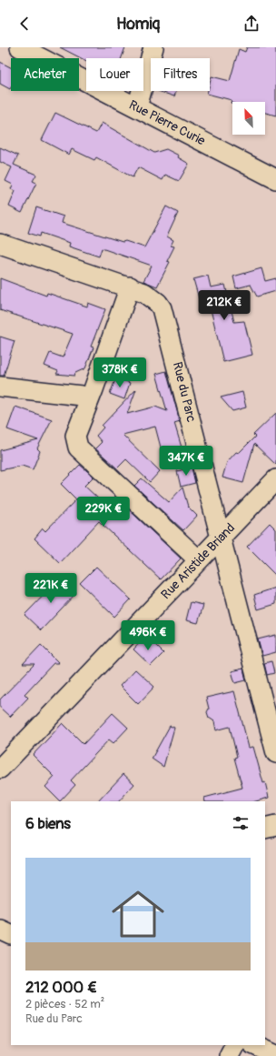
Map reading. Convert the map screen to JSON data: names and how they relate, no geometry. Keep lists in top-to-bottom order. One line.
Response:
{"streets":{"street":["Rue Pierre Curie","Rue du Parc","Rue Aristide Briand"]},"crossings":[["Rue du Parc","Rue Aristide Briand"]],"north":"top left","page":{"header":"Homiq","chip":["Acheter","Louer","Filtres"],"price":["212K €","378K €","347K €","229K €","221K €","496K €"],"heading":"6 biens","list":[{"name":"212 000 €","note":"2 pièces · 52 m² · Rue du Parc"}]}}
